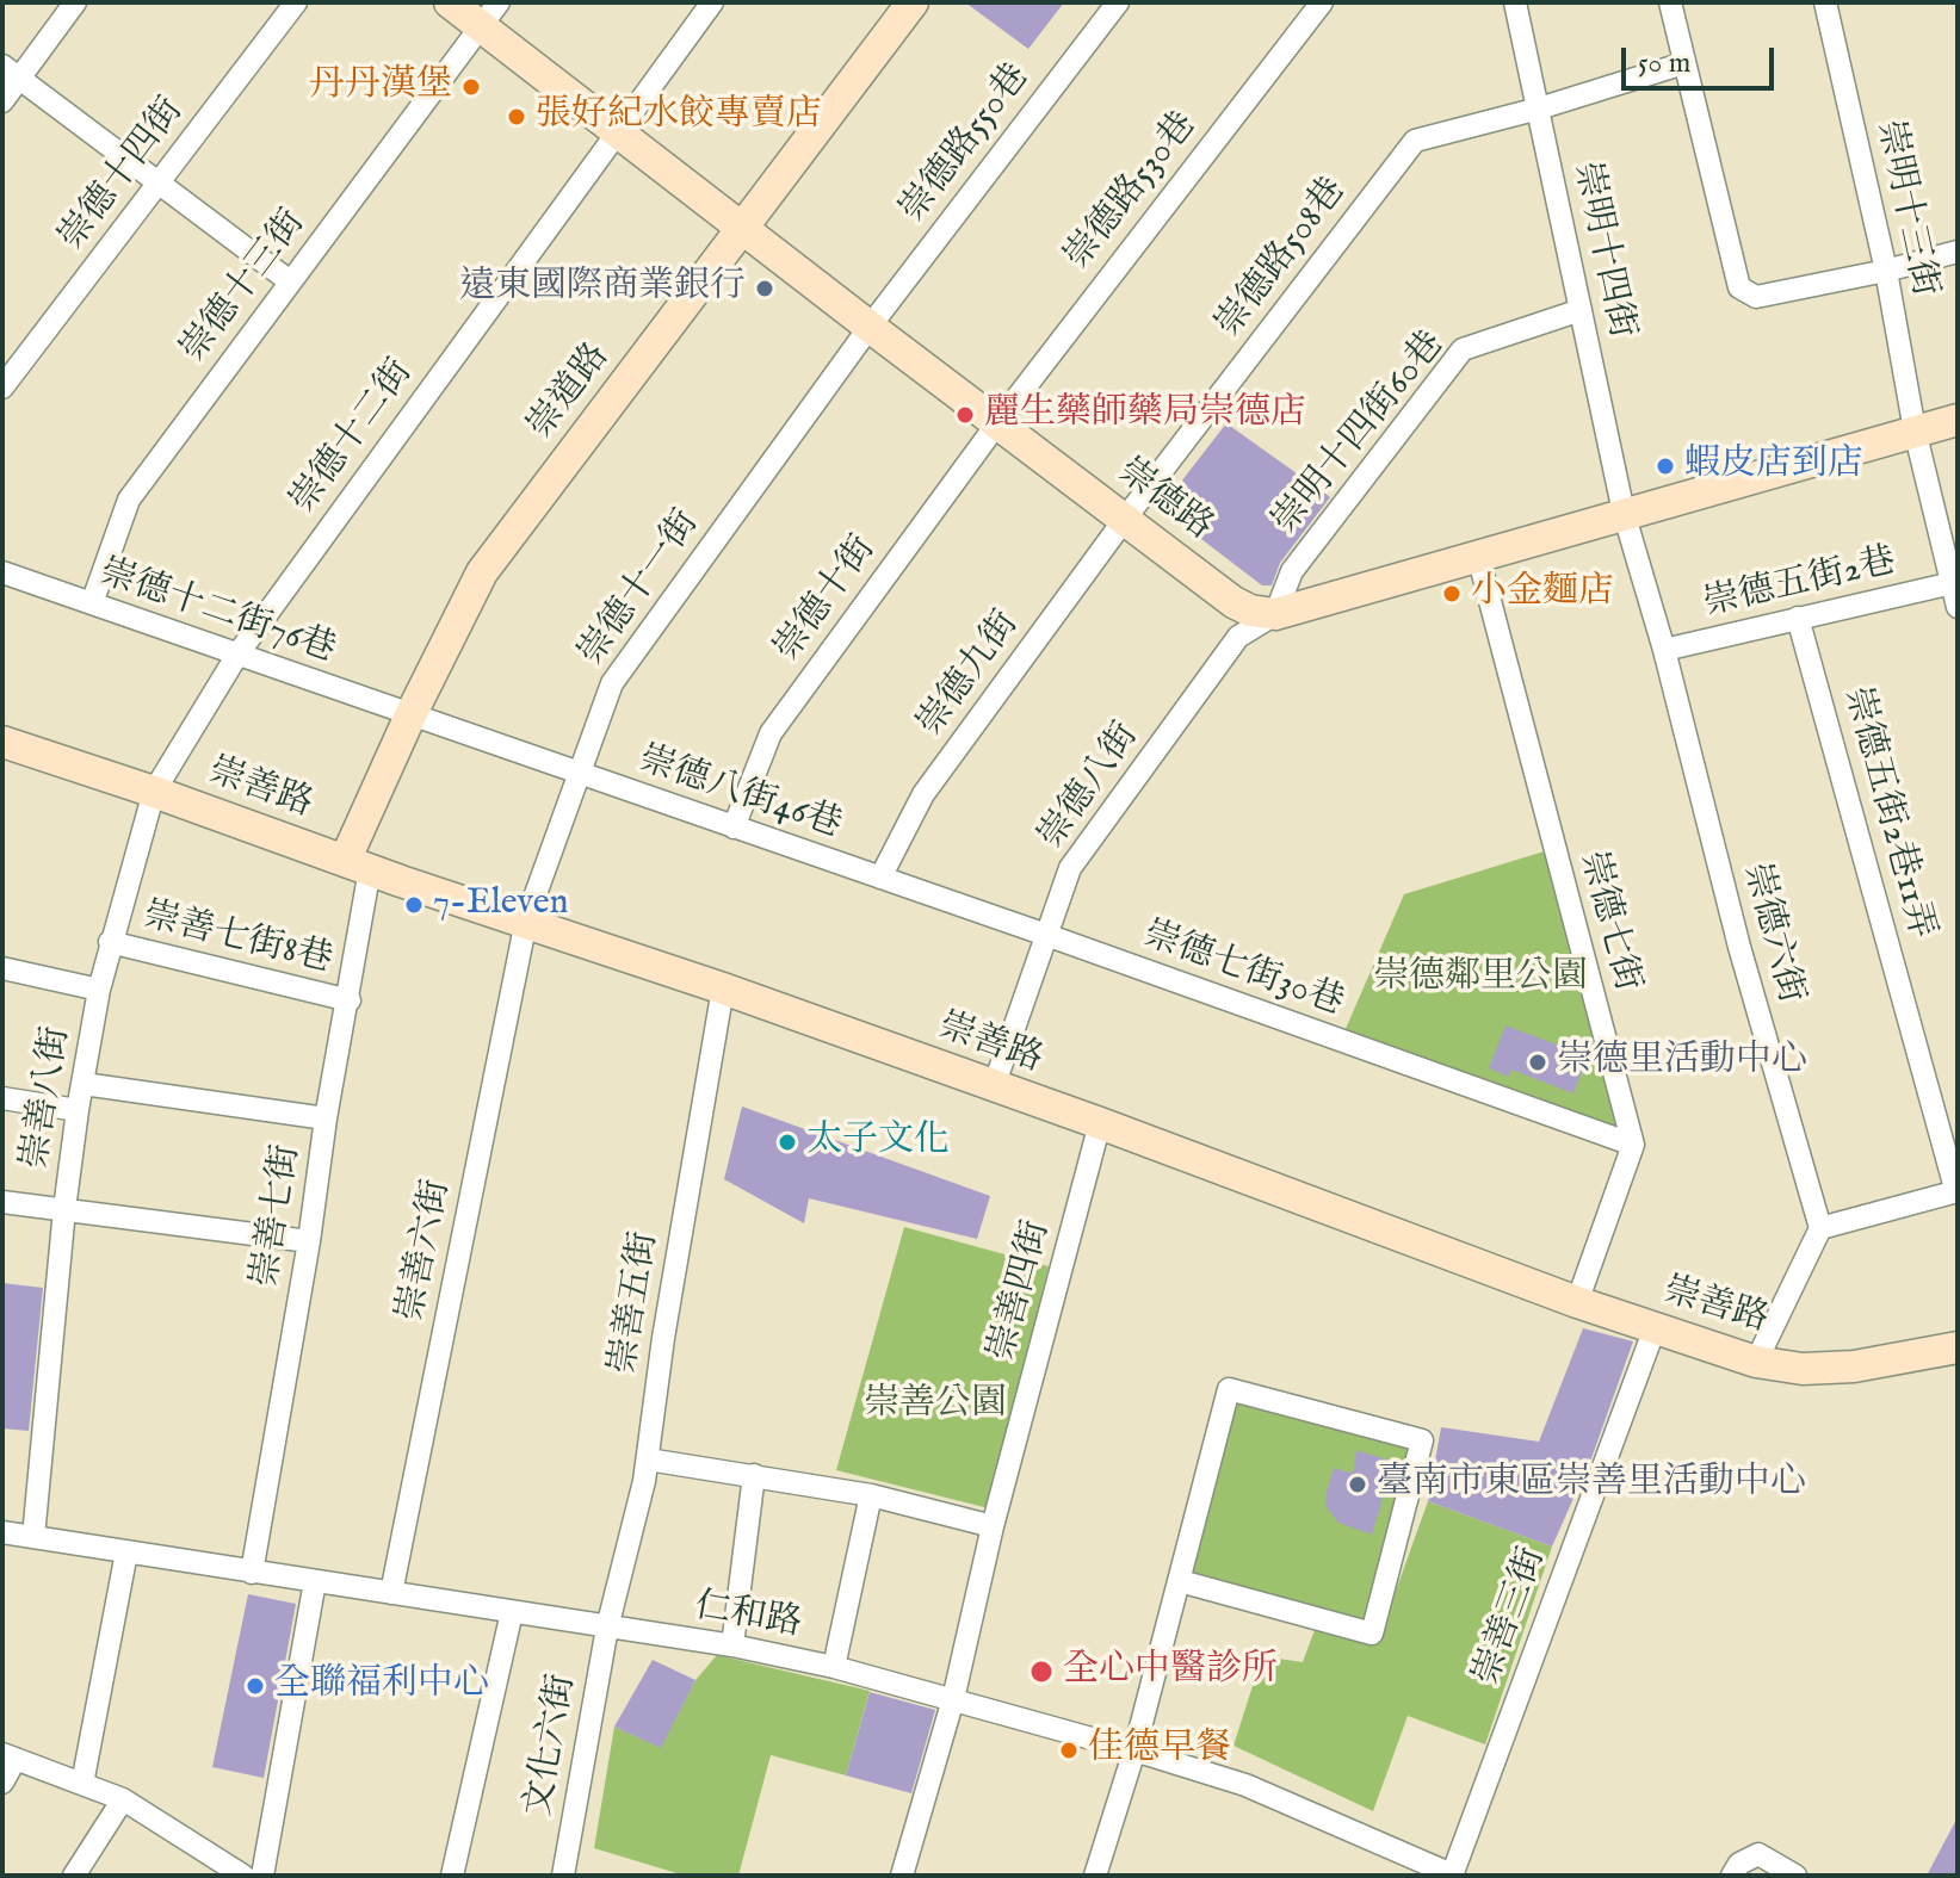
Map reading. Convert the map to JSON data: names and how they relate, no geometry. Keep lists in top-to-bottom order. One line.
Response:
{"streets":{"street":["崇德路550巷","崇德十四街","崇德路530巷","崇明十三街","崇明十四街","崇德路508巷","崇德十三街","崇道路","崇明十四街60巷","崇德十二街","崇德路","崇德五街2巷","崇德十一街","崇德十街","崇德十二街76巷","崇德九街","崇德八街","崇善路","崇德八街46巷","崇德五街2巷11弄","崇德七街","崇德六街","崇善七街8巷","崇德七街30巷","崇善八街","崇善七街","崇善六街","崇善四街","崇善五街","仁和路","崇善三街","文化六街"]},"crossings":[["崇德路550巷","崇德路"],["崇德路550巷","崇德十一街"],["崇德路530巷","崇德路"],["崇德路530巷","崇德十街"],["崇明十三街","崇德五街2巷"],["崇明十四街","崇德路508巷"],["崇明十四街","崇明十四街60巷"],["崇明十四街","崇德六街"],["崇德路508巷","崇德路"],["崇德路508巷","崇德九街"],["崇德十三街","崇德路"],["崇德十三街","崇德十二街76巷"],["崇道路","崇德路"],["崇道路","崇德十二街76巷"],["崇道路","崇善路"],["崇道路","崇德八街46巷"],["崇道路","崇善七街"],["崇明十四街60巷","崇德路"],["崇明十四街60巷","崇德八街"],["崇德十二街","崇德路"],["崇德十二街","崇德十二街76巷"],["崇德十二街","崇善路"],["崇德十二街","崇善八街"],["崇德路","崇德十一街"],["崇德路","崇德十街"],["崇德路","崇德九街"],["崇德路","崇德八街"],["崇德五街2巷","崇德五街2巷11弄"],["崇德五街2巷","崇德六街"],["崇德十一街","崇善路"],["崇德十一街","崇德八街46巷"],["崇德十一街","崇善六街"],["崇德十街","崇德八街46巷"],["崇德十二街76巷","崇德八街46巷"],["崇德九街","崇德八街46巷"],["崇德八街","崇善路"],["崇德八街","崇德八街46巷"],["崇德八街","崇德七街30巷"],["崇善路","崇善八街"],["崇善路","崇善七街"],["崇善路","崇善六街"],["崇善路","崇善四街"],["崇善路","崇善五街"],["崇善路","崇善三街"],["崇德八街46巷","崇德七街30巷"],["崇德七街","崇德七街30巷"],["崇善七街8巷","崇善八街"],["崇善七街8巷","崇善七街"],["崇善八街","仁和路"],["崇善七街","仁和路"],["崇善六街","仁和路"],["崇善四街","仁和路"],["崇善五街","仁和路"],["崇善五街","文化六街"],["仁和路","崇善三街"],["仁和路","文化六街"]],"parks":["崇德鄰里公園","崇善公園"],"places":["丹丹漢堡","張好紀水餃專賣店","遠東國際商業銀行","麗生藥師藥局崇德店","蝦皮店到店","小金麵店","7-Eleven","崇德里活動中心","太子文化","臺南市東區崇善里活動中心","全心中醫診所","全聯福利中心","佳德早餐"],"scale_bar":"50 m"}
